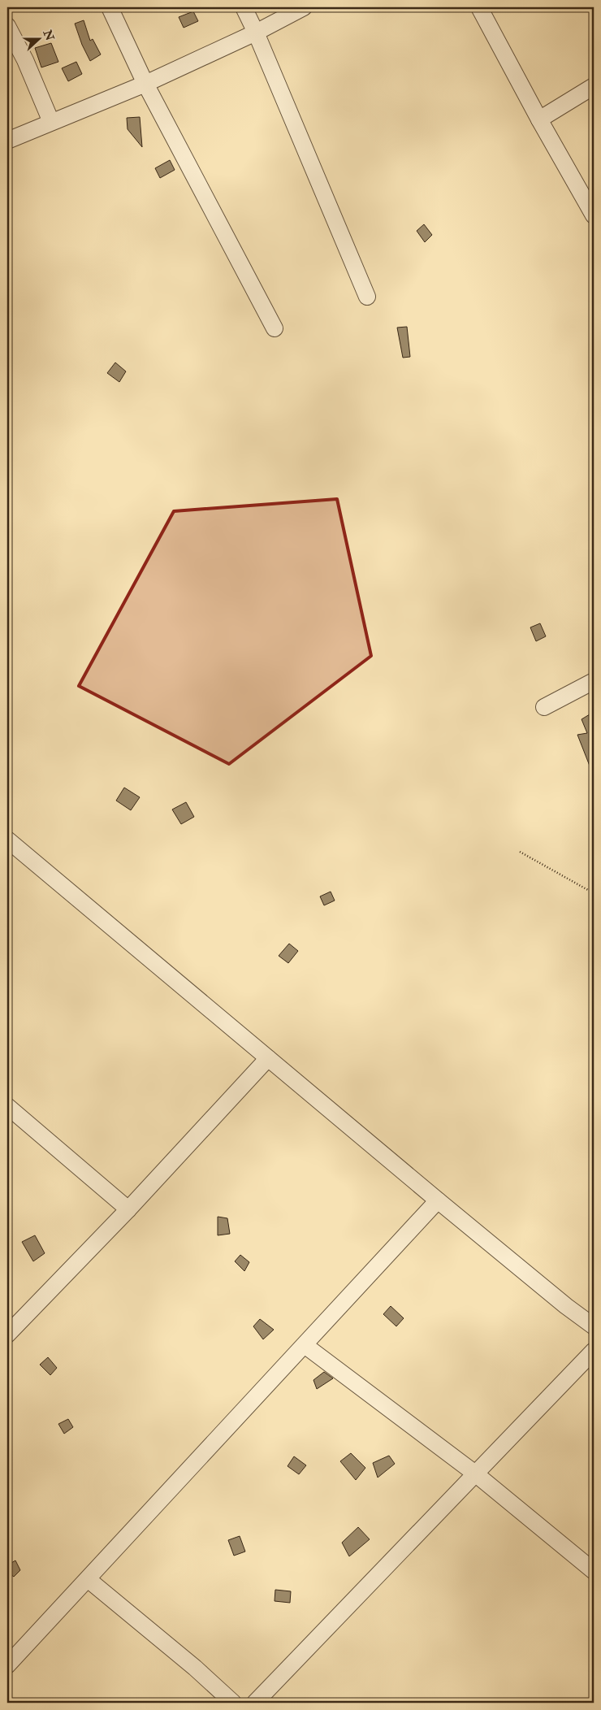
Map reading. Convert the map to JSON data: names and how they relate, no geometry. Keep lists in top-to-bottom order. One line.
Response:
{"north":"right"}
